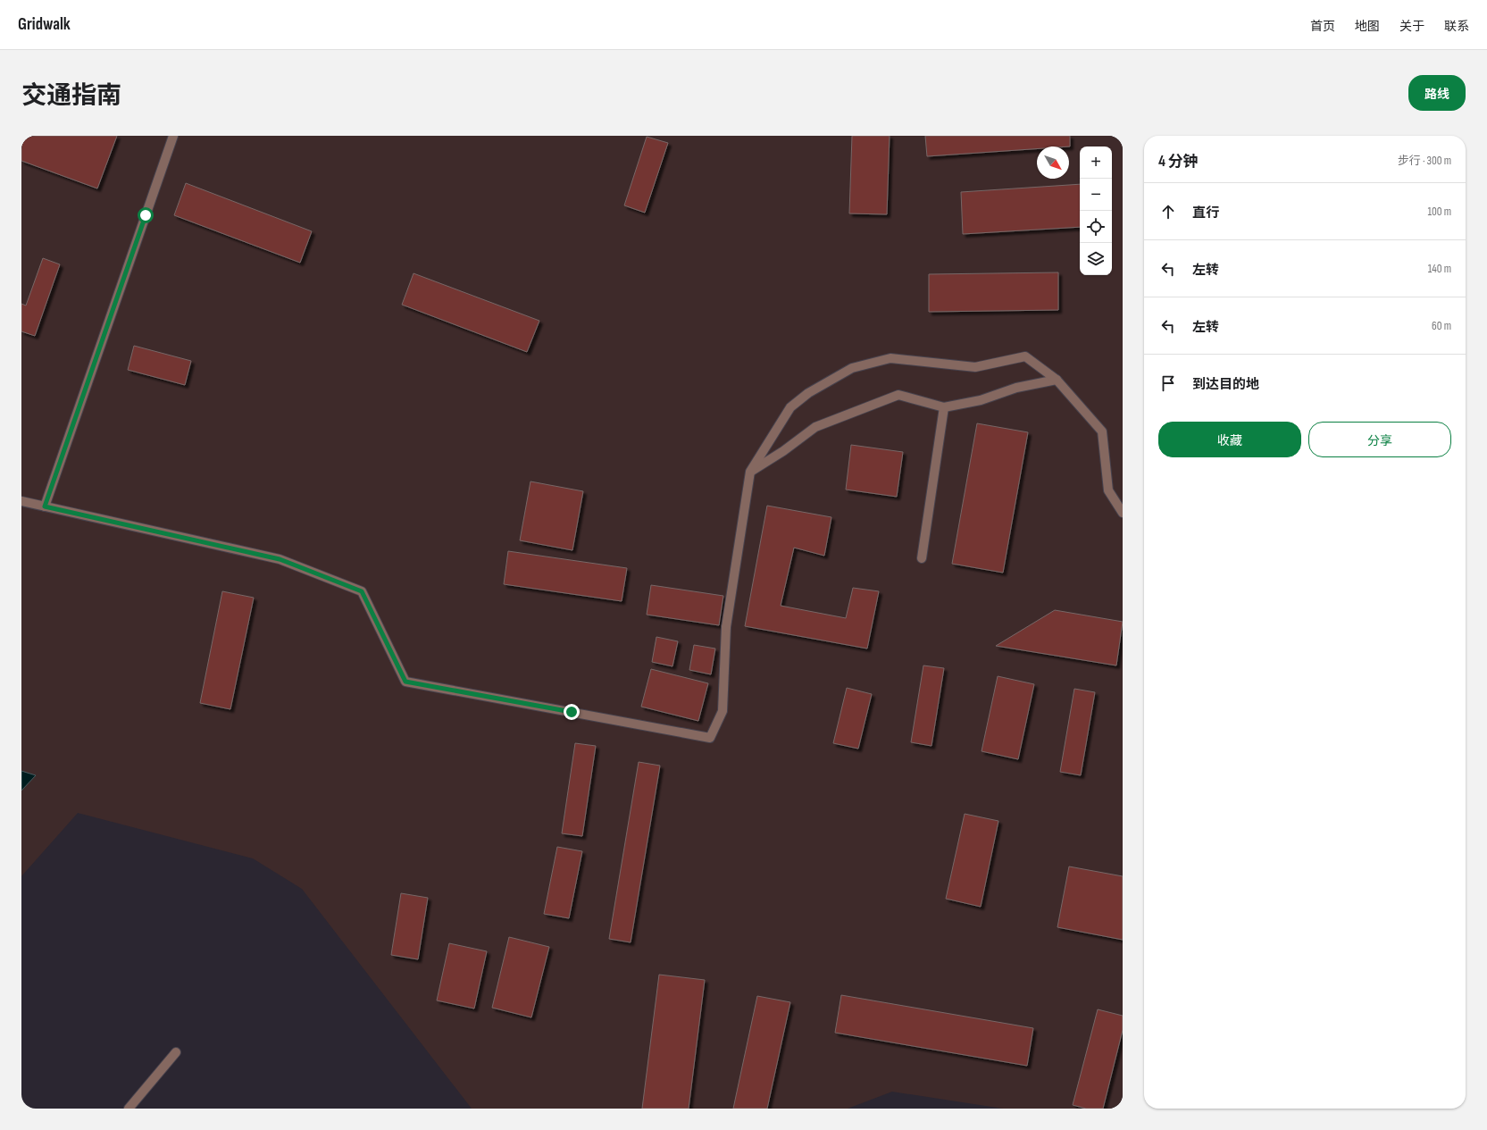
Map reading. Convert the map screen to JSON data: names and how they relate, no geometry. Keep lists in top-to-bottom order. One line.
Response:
{"north":"bottom right","page":{"header":"Gridwalk","nav":["首页","地图","关于","联系"],"title":"交通指南","buttons":["路线",["收藏","分享"]],"heading":["4 分钟","步行 · 300 m"],"map_buttons":["+","−"],"list":[["直行","100 m"],["左转","140 m"],["左转","60 m"],"到达目的地"]}}
